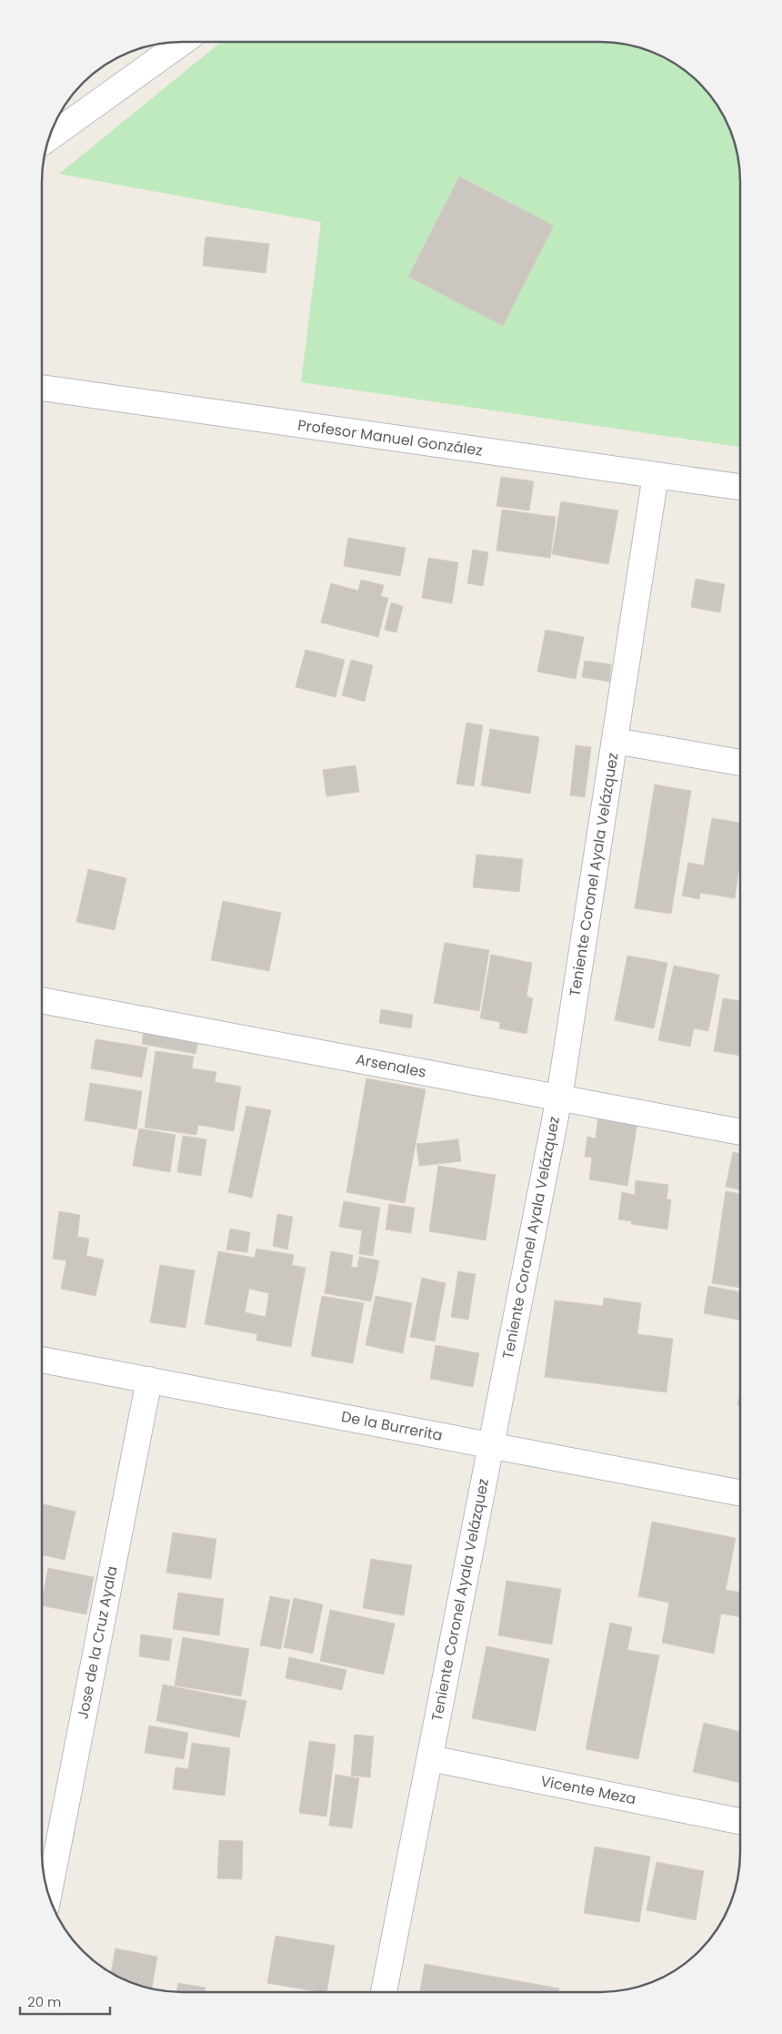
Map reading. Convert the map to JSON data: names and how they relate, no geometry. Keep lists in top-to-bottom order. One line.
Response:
{"streets":{"street":["Profesor Manuel González","Teniente Coronel Ayala Velázquez","Arsenales","De la Burrerita","Jose de la Cruz Ayala","Vicente Meza"]},"crossings":[["Profesor Manuel González","Teniente Coronel Ayala Velázquez"],["Teniente Coronel Ayala Velázquez","Arsenales"],["Teniente Coronel Ayala Velázquez","De la Burrerita"],["Teniente Coronel Ayala Velázquez","Vicente Meza"],["De la Burrerita","Jose de la Cruz Ayala"]],"scale_bar":"20 m"}
